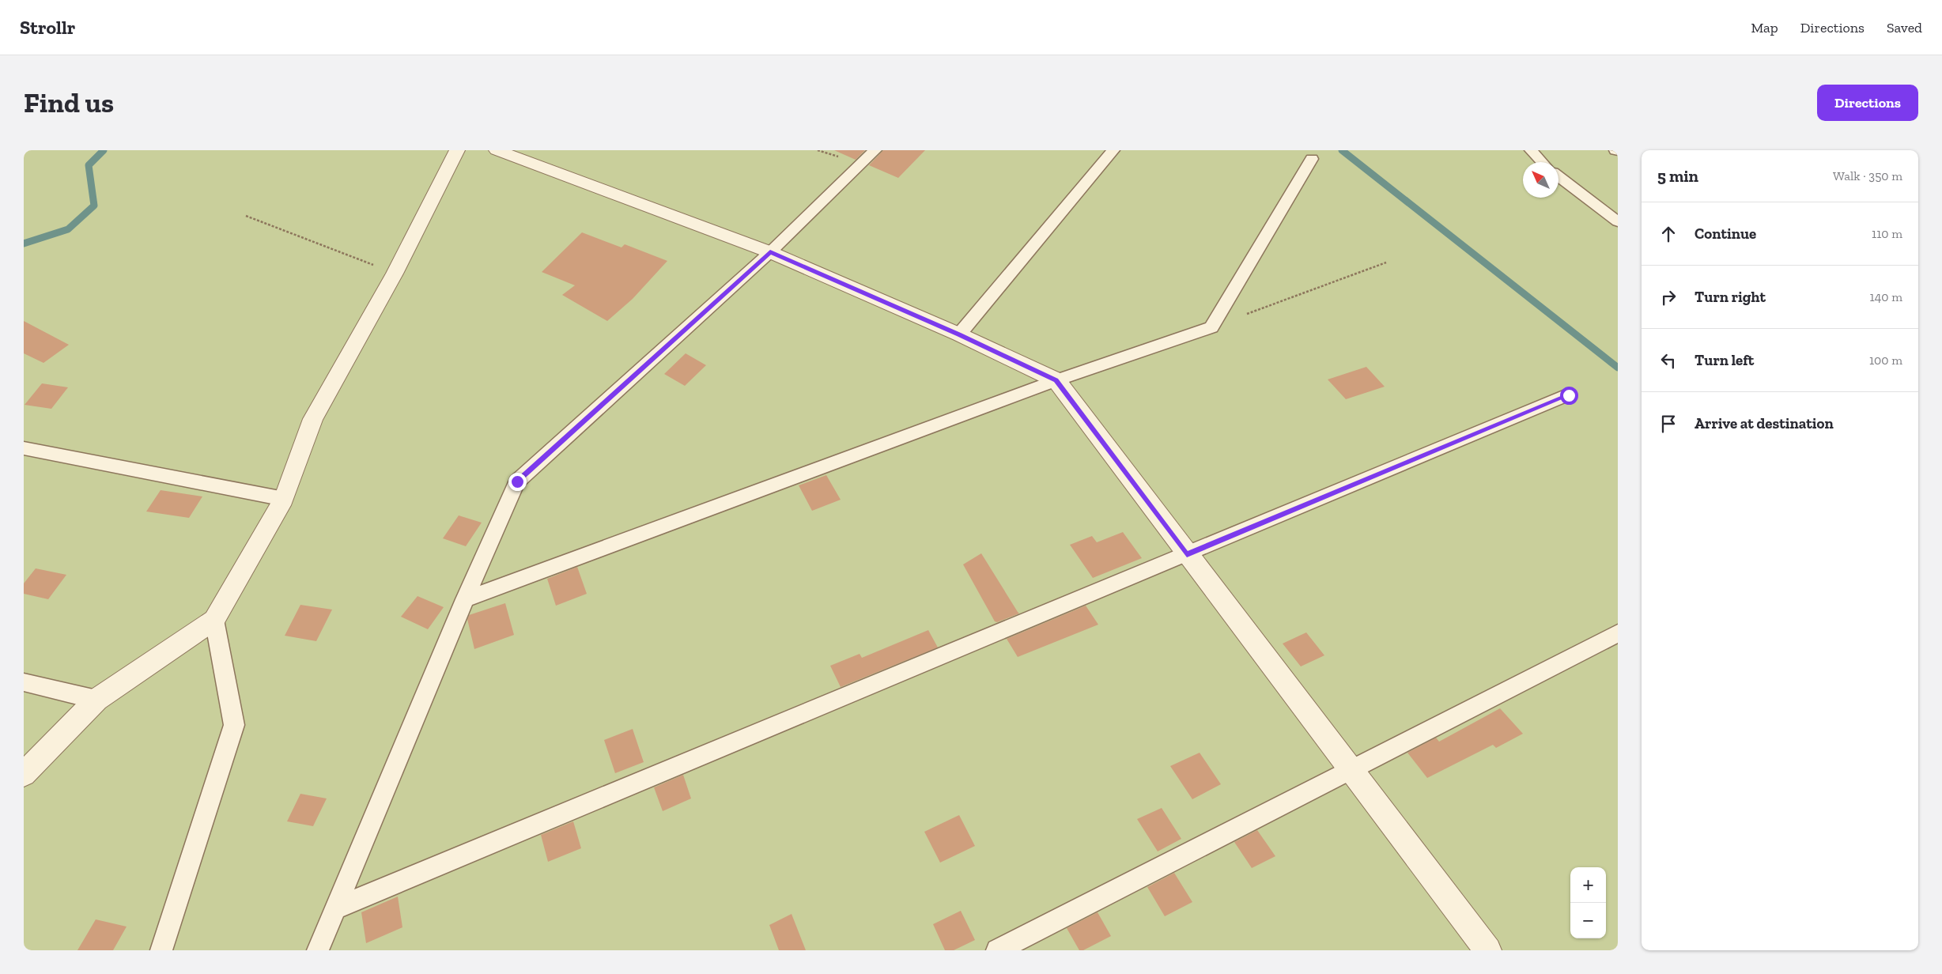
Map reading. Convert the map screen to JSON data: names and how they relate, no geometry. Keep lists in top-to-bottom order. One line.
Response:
{"north":"top left","page":{"header":"Strollr","nav":["Map","Directions","Saved"],"buttons":"Directions","title":"Find us","heading":["5 min","Walk · 350 m"],"list":[["Continue","110 m"],["Turn right","140 m"],["Turn left","100 m"],"Arrive at destination"],"map_buttons":["+","−"]}}
